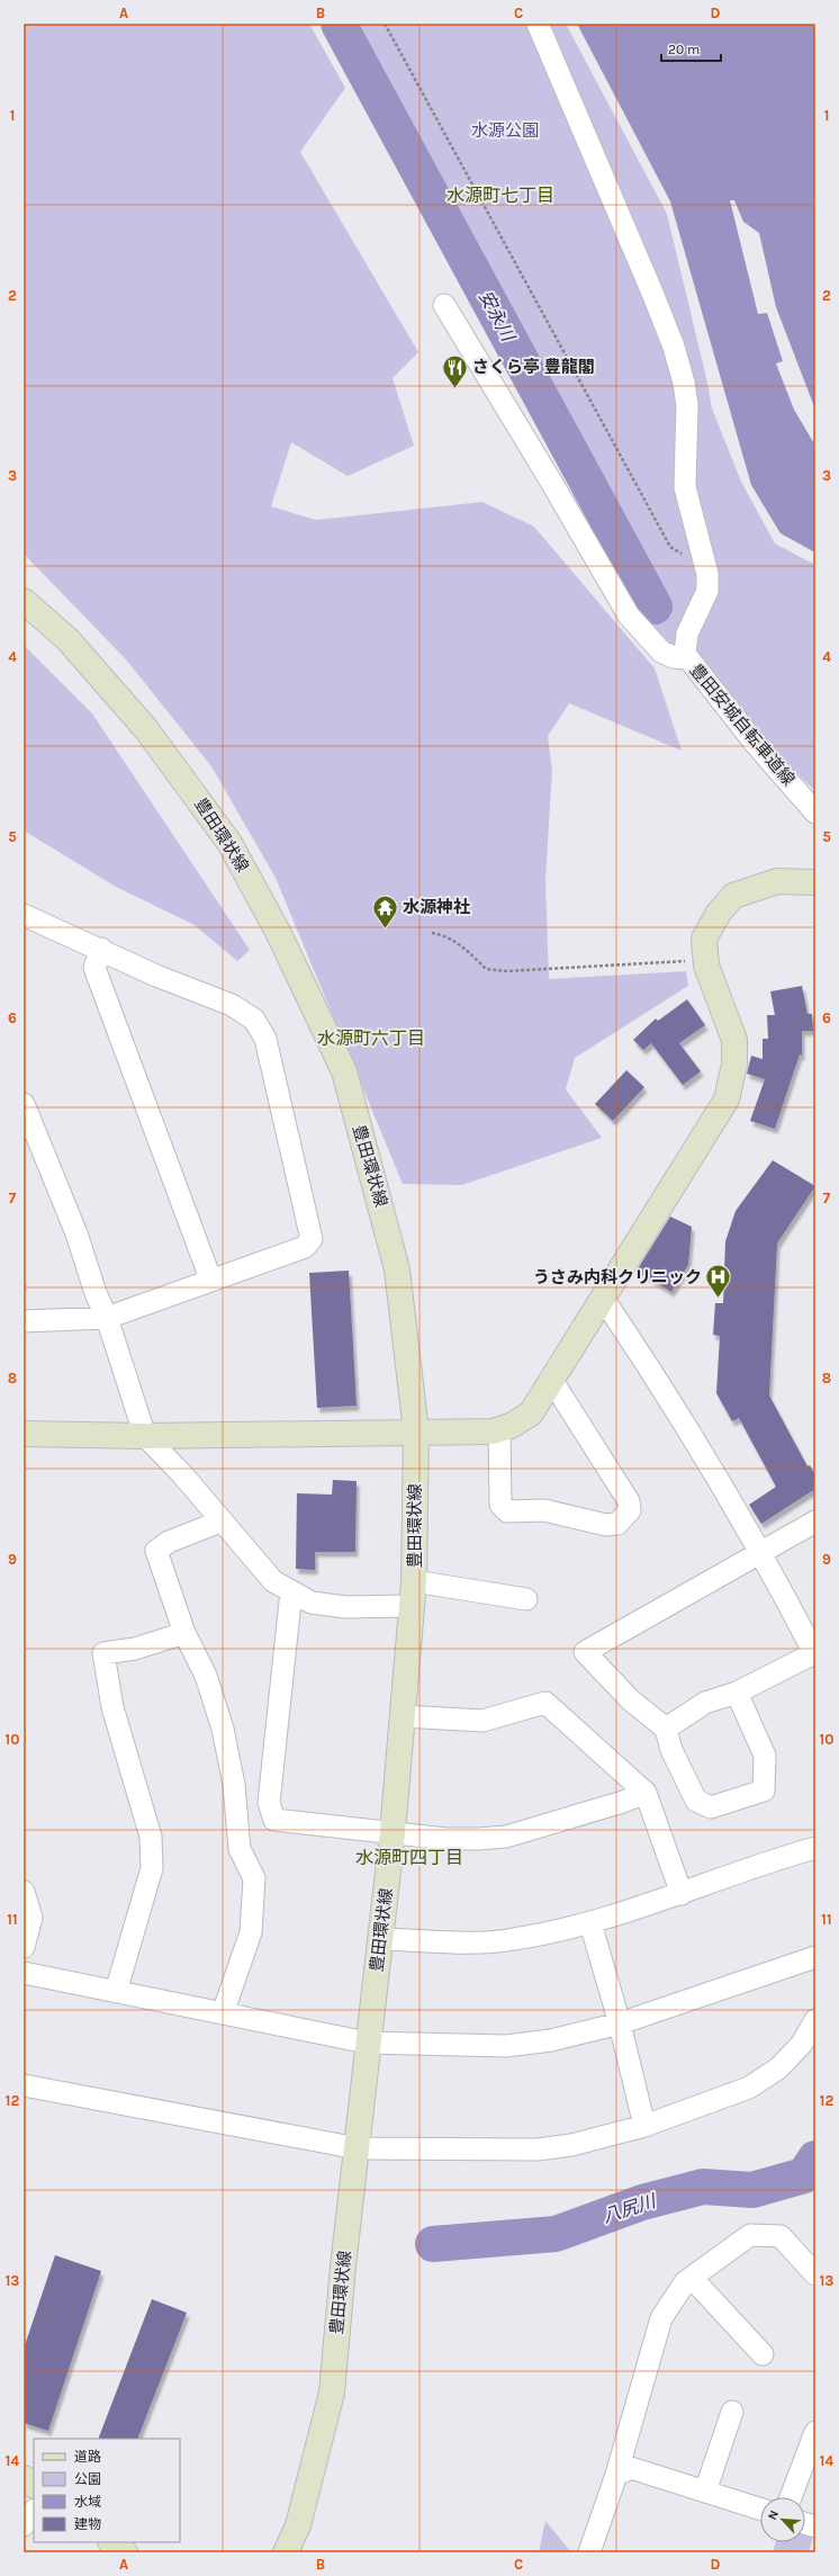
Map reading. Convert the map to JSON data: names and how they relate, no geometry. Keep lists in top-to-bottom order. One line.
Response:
{"streets":{"main road":["豊田環状線"],"street":["豊田安城自転車道線"]},"districts":["水源町七丁目","水源町六丁目","水源町四丁目"],"water":["安永川","八尻川"],"parks":["水源公園"],"places":{"restaurant":["さくら亭 豊龍閣"],"temple":["水源神社"],"hospital":["うさみ内科クリニック"]},"legend":["道路","公園","水域","建物"],"scale_bar":"20 m","north":"top left","grid":{"columns":["A","B","C","D"],"rows":["1","2","3","4","5","6","7","8","9","10","11","12","13","14"]}}
